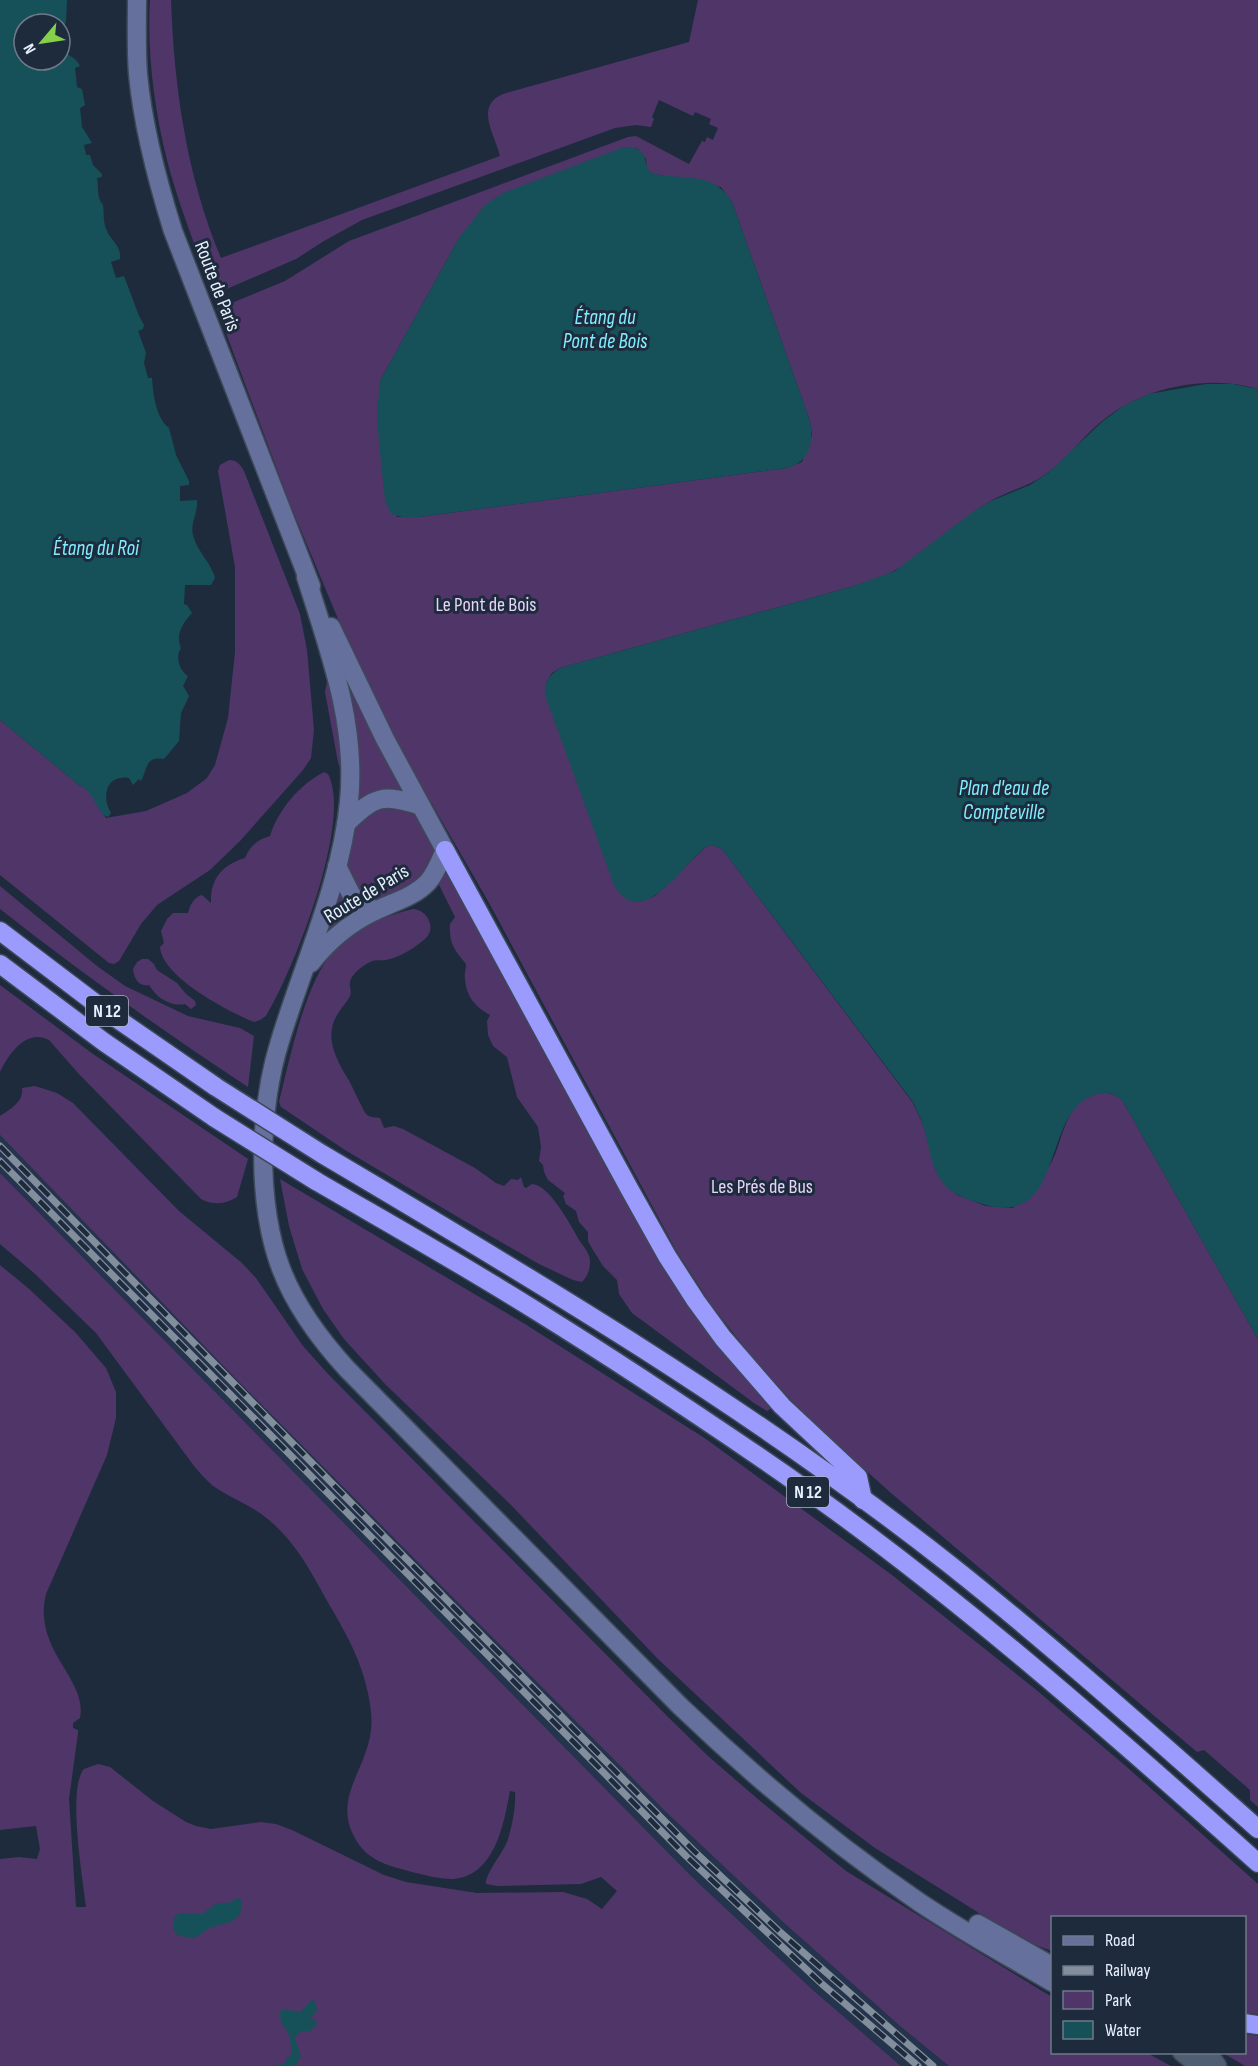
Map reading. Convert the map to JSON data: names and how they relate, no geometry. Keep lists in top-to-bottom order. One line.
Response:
{"streets":{"highway":["N 12"],"street":["Route de Paris"]},"water":["Étang du Pont de Bois","Étang du Roi","Plan d'eau de Compteville"],"parks":["Le Pont de Bois","Les Prés de Bus"],"legend":["Road","Railway","Park","Water"],"north":"bottom left"}
